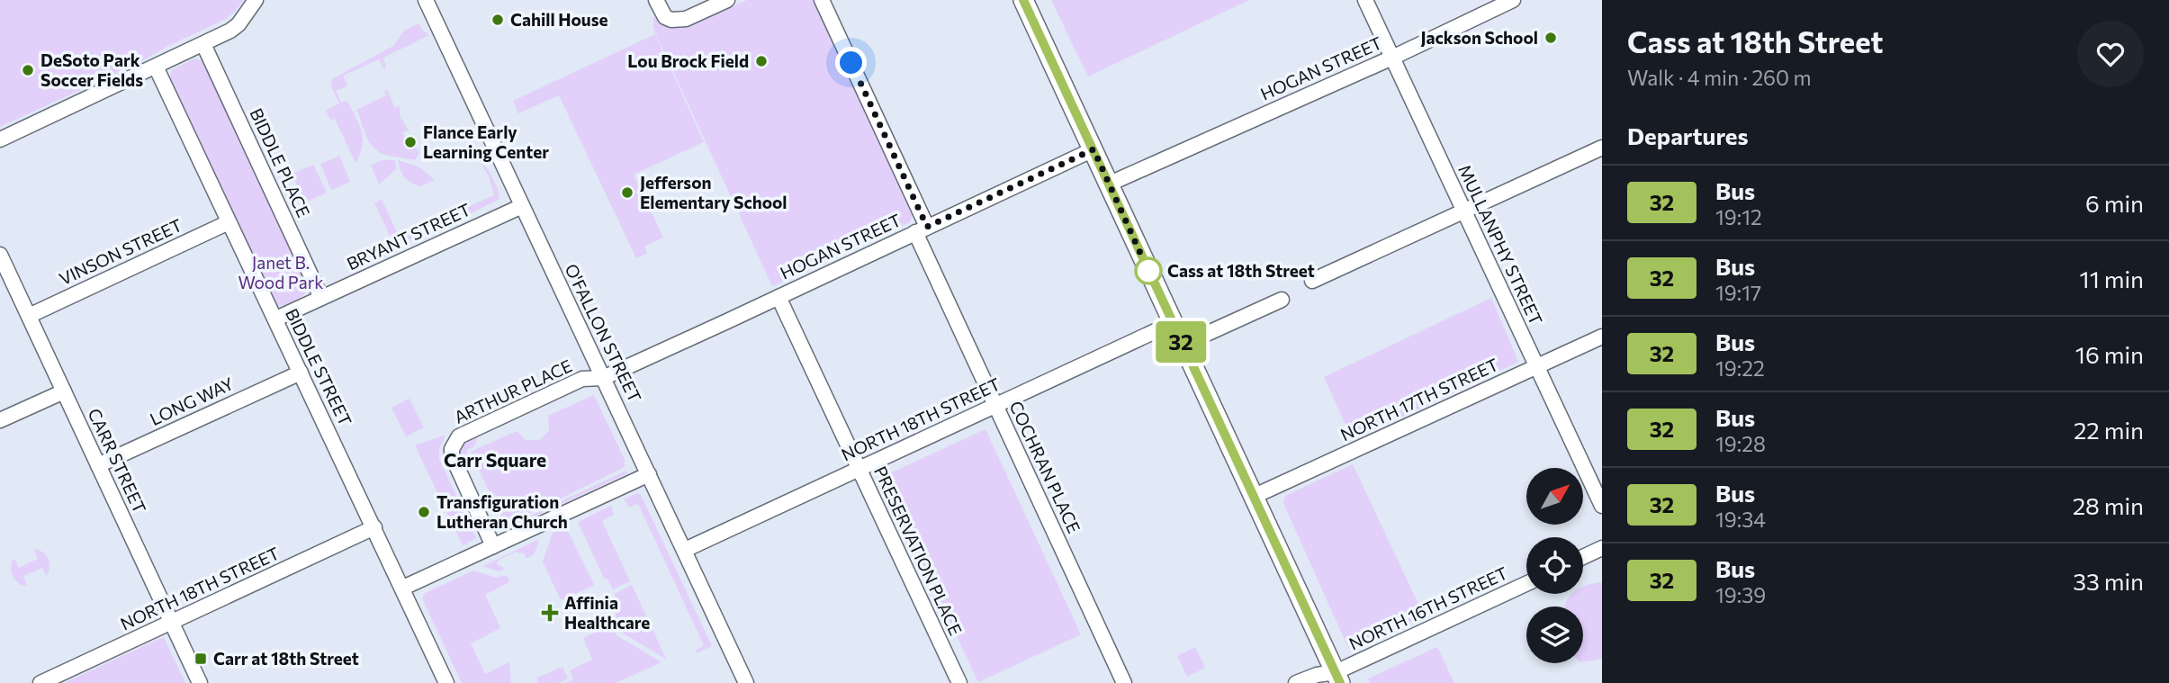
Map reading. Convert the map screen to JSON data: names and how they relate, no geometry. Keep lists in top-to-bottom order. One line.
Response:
{"streets":{"street":["HOGAN STREET","BIDDLE PLACE","BRYANT STREET","MULLANPHY STREET","VINSON STREET","O'FALLON STREET","BIDDLE STREET","ARTHUR PLACE","NORTH 17TH STREET","LONG WAY","NORTH 18TH STREET","CARR STREET","COCHRAN PLACE","PRESERVATION PLACE","NORTH 16TH STREET"]},"crossings":[["HOGAN STREET","MULLANPHY STREET"],["HOGAN STREET","O'FALLON STREET"],["HOGAN STREET","ARTHUR PLACE"],["HOGAN STREET","COCHRAN PLACE"],["HOGAN STREET","PRESERVATION PLACE"],["BIDDLE PLACE","BRYANT STREET"],["BRYANT STREET","O'FALLON STREET"],["BRYANT STREET","BIDDLE STREET"],["MULLANPHY STREET","NORTH 17TH STREET"],["VINSON STREET","BIDDLE STREET"],["VINSON STREET","CARR STREET"],["O'FALLON STREET","ARTHUR PLACE"],["O'FALLON STREET","NORTH 18TH STREET"],["BIDDLE STREET","LONG WAY"],["BIDDLE STREET","NORTH 18TH STREET"],["LONG WAY","CARR STREET"],["NORTH 18TH STREET","CARR STREET"],["NORTH 18TH STREET","COCHRAN PLACE"],["NORTH 18TH STREET","PRESERVATION PLACE"]],"districts":["Carr Square"],"parks":["Janet B. Wood Park"],"places":{"other":["Cahill House","Jackson School","Lou Brock Field","DeSoto Park Soccer Fields","Flance Early Learning Center","Jefferson Elementary School","Cass at 18th Street","Transfiguration Lutheran Church"],"health":["Affinia Healthcare"],"transit":["Carr at 18th Street"]},"lines":["bus line 32"],"north":"top right","page":{"on_map":"32","heading":[["Cass at 18th Street","Walk · 4 min · 260 m"],"Departures"],"list":[{"mark":"32","name":"Bus","note":"19:12","value":"6 min"},{"mark":"32","name":"Bus","note":"19:17","value":"11 min"},{"mark":"32","name":"Bus","note":"19:22","value":"16 min"},{"mark":"32","name":"Bus","note":"19:28","value":"22 min"},{"mark":"32","name":"Bus","note":"19:34","value":"28 min"},{"mark":"32","name":"Bus","note":"19:39","value":"33 min"}]}}
